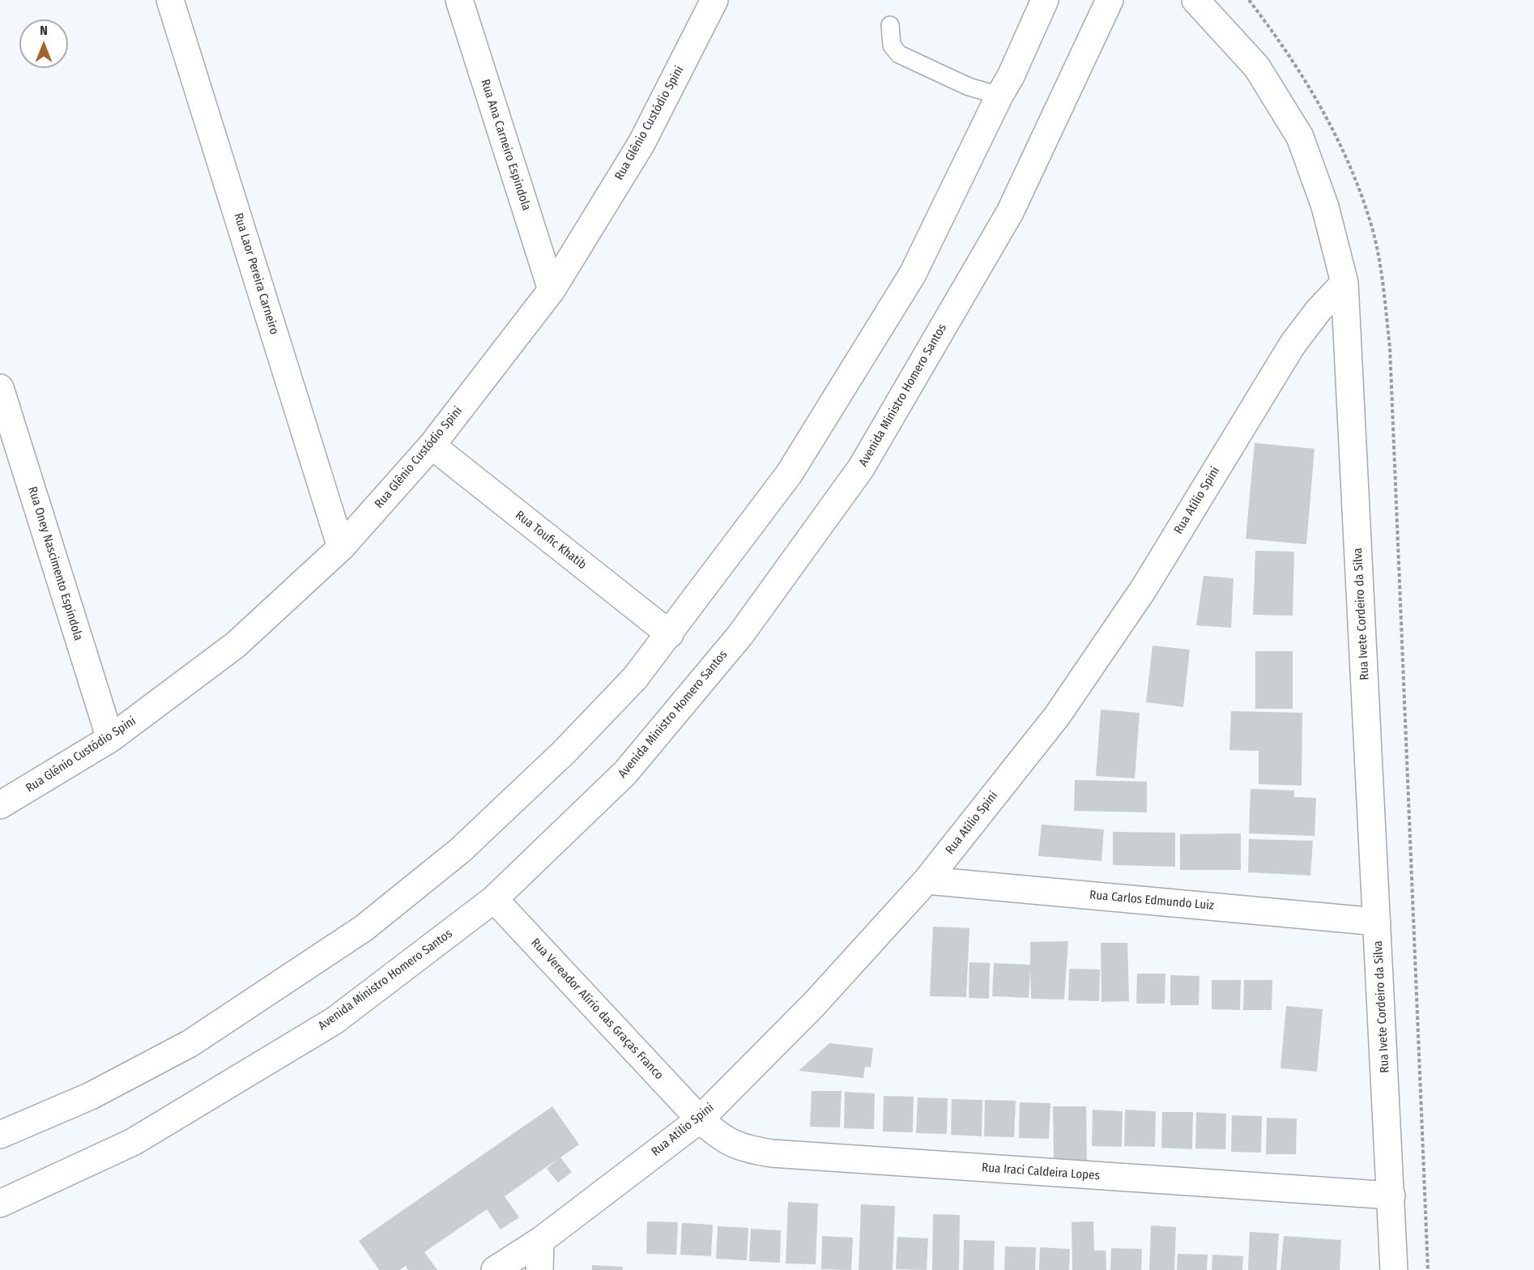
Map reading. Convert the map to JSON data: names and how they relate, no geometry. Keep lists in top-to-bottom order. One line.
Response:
{"streets":{"street":["Rua Glênio Custódio Spini","Rua Ana Carneiro Espindola","Rua Laor Pereira Carneiro","Avenida Ministro Homero Santos","Rua Atílio Spini","Rua Toufic Khatib","Rua Oney Nascimento Espindola","Rua Ivete Cordeiro da Silva","Rua Carlos Edmundo Luiz","Rua Vereador Alírio das Graças Franco","Rua Iraci Caldeira Lopes"]},"crossings":[["Rua Glênio Custódio Spini","Rua Ana Carneiro Espindola"],["Rua Glênio Custódio Spini","Rua Laor Pereira Carneiro"],["Rua Glênio Custódio Spini","Rua Toufic Khatib"],["Rua Glênio Custódio Spini","Rua Oney Nascimento Espindola"],["Avenida Ministro Homero Santos","Rua Vereador Alírio das Graças Franco"],["Rua Atílio Spini","Rua Ivete Cordeiro da Silva"],["Rua Atílio Spini","Rua Carlos Edmundo Luiz"],["Rua Atílio Spini","Rua Vereador Alírio das Graças Franco"],["Rua Atílio Spini","Rua Iraci Caldeira Lopes"],["Rua Ivete Cordeiro da Silva","Rua Carlos Edmundo Luiz"],["Rua Ivete Cordeiro da Silva","Rua Iraci Caldeira Lopes"],["Rua Vereador Alírio das Graças Franco","Rua Iraci Caldeira Lopes"]],"north":"top"}
